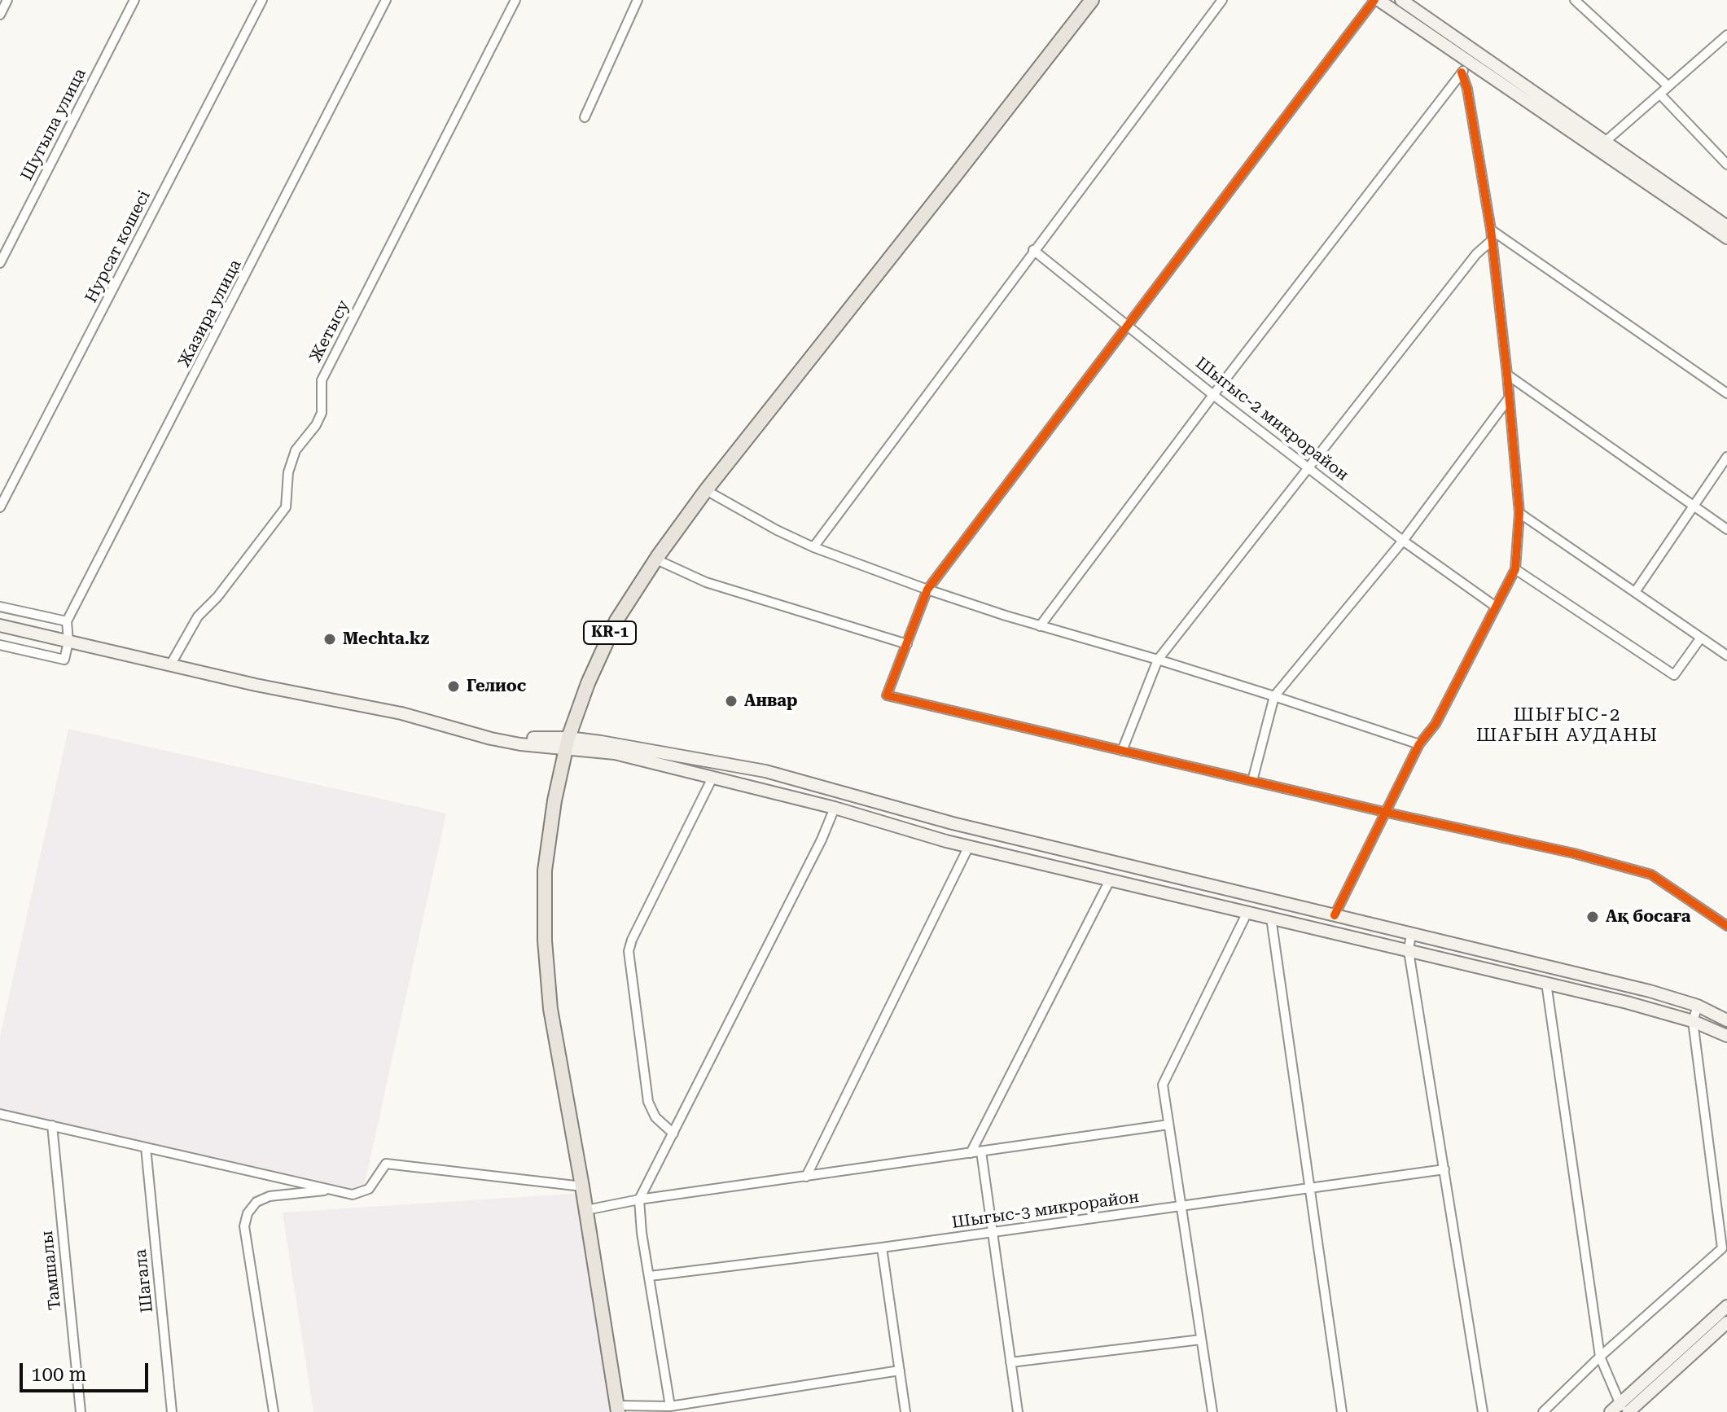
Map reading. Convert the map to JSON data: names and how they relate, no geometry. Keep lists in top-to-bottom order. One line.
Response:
{"streets":{"main road":["KR-1"],"street":["Шугыла улица","Нурсат кошесi","Жазира улица","Жетысу","Шыгыс-2 микрорайон","Шыгыс-3 микрорайон","Тамшалы","Шагала"]},"districts":["ШЫҒЫС-2 ШАҒЫН АУДАНЫ"],"places":["Mechta.kz","Гелиос","Анвар","Ақ босаға"],"scale_bar":"100 m"}
